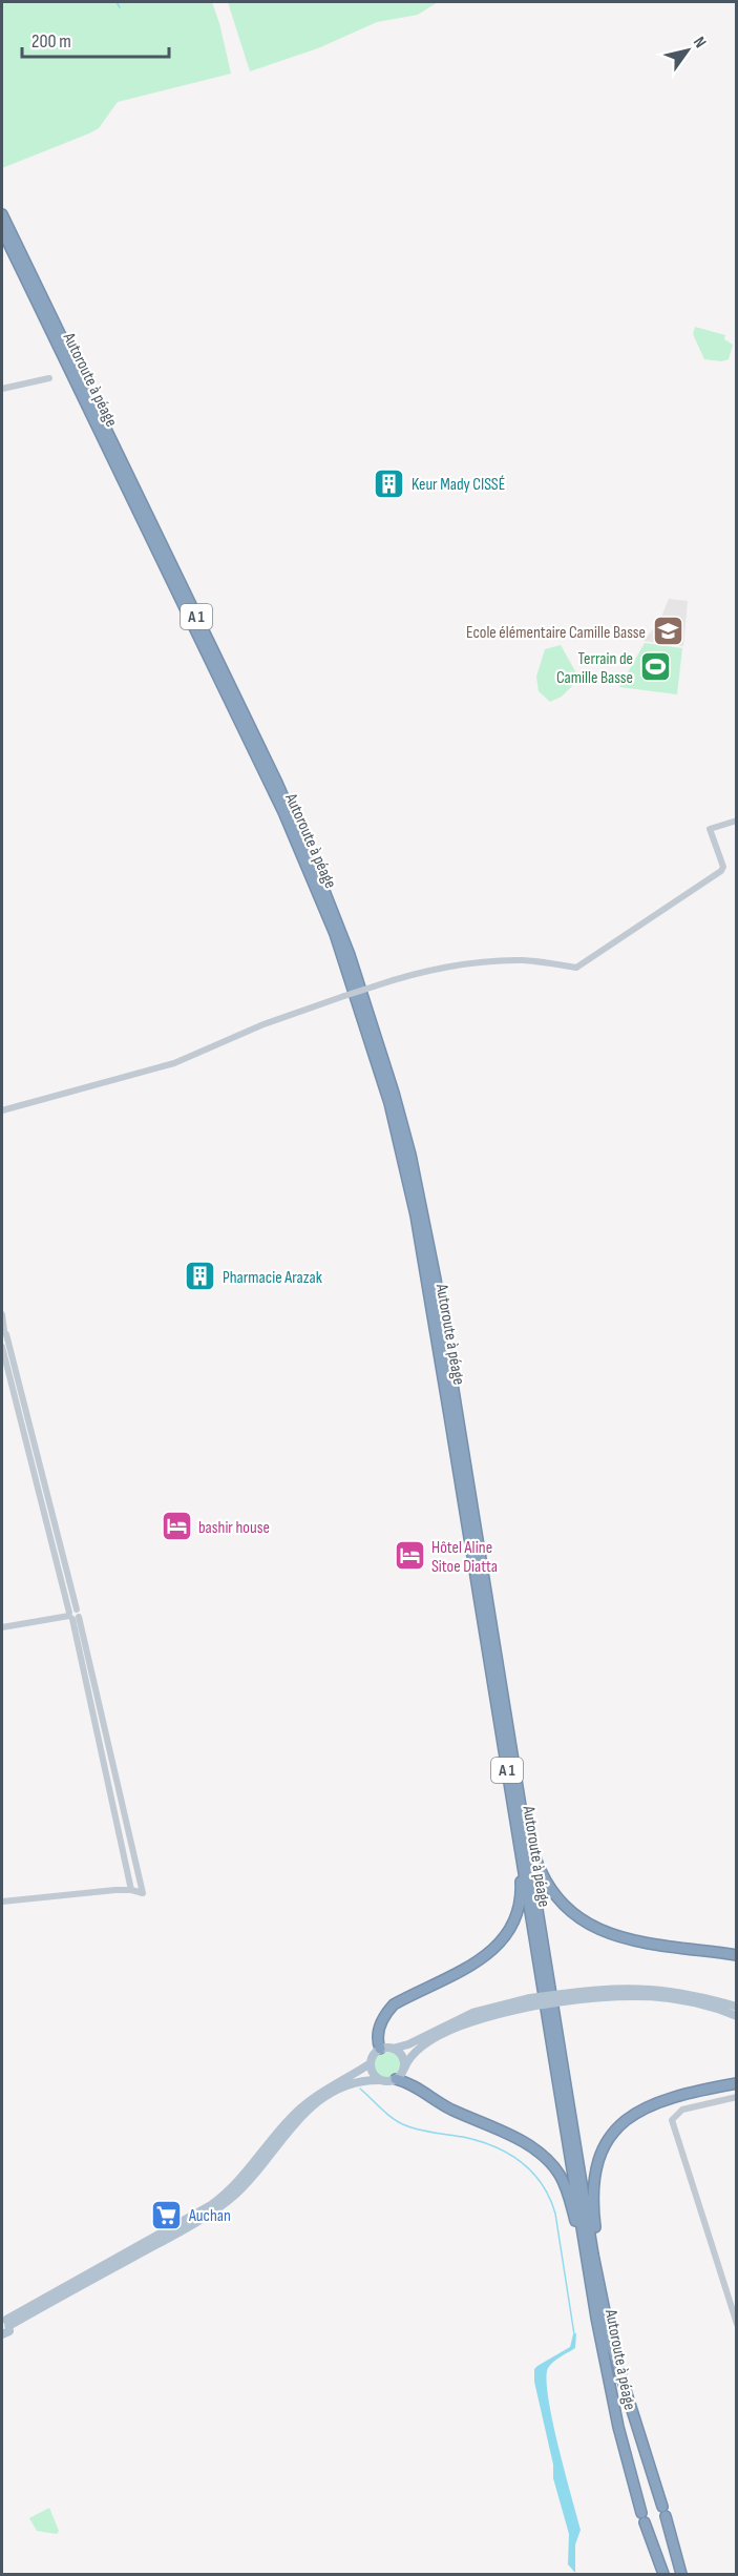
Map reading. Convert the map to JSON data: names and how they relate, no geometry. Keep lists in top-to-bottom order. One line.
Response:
{"streets":{"highway":["Autoroute à péage","A 1"]},"places":{"building":["Keur Mady CISSÉ","Pharmacie Arazak"],"school or university":["Ecole élémentaire Camille Basse"],"sports":["Terrain de Camille Basse"],"hotel":["bashir house","Hôtel Aline Sitoe Diatta"],"supermarket":["Auchan"]},"scale_bar":"200 m","north":"top right"}
